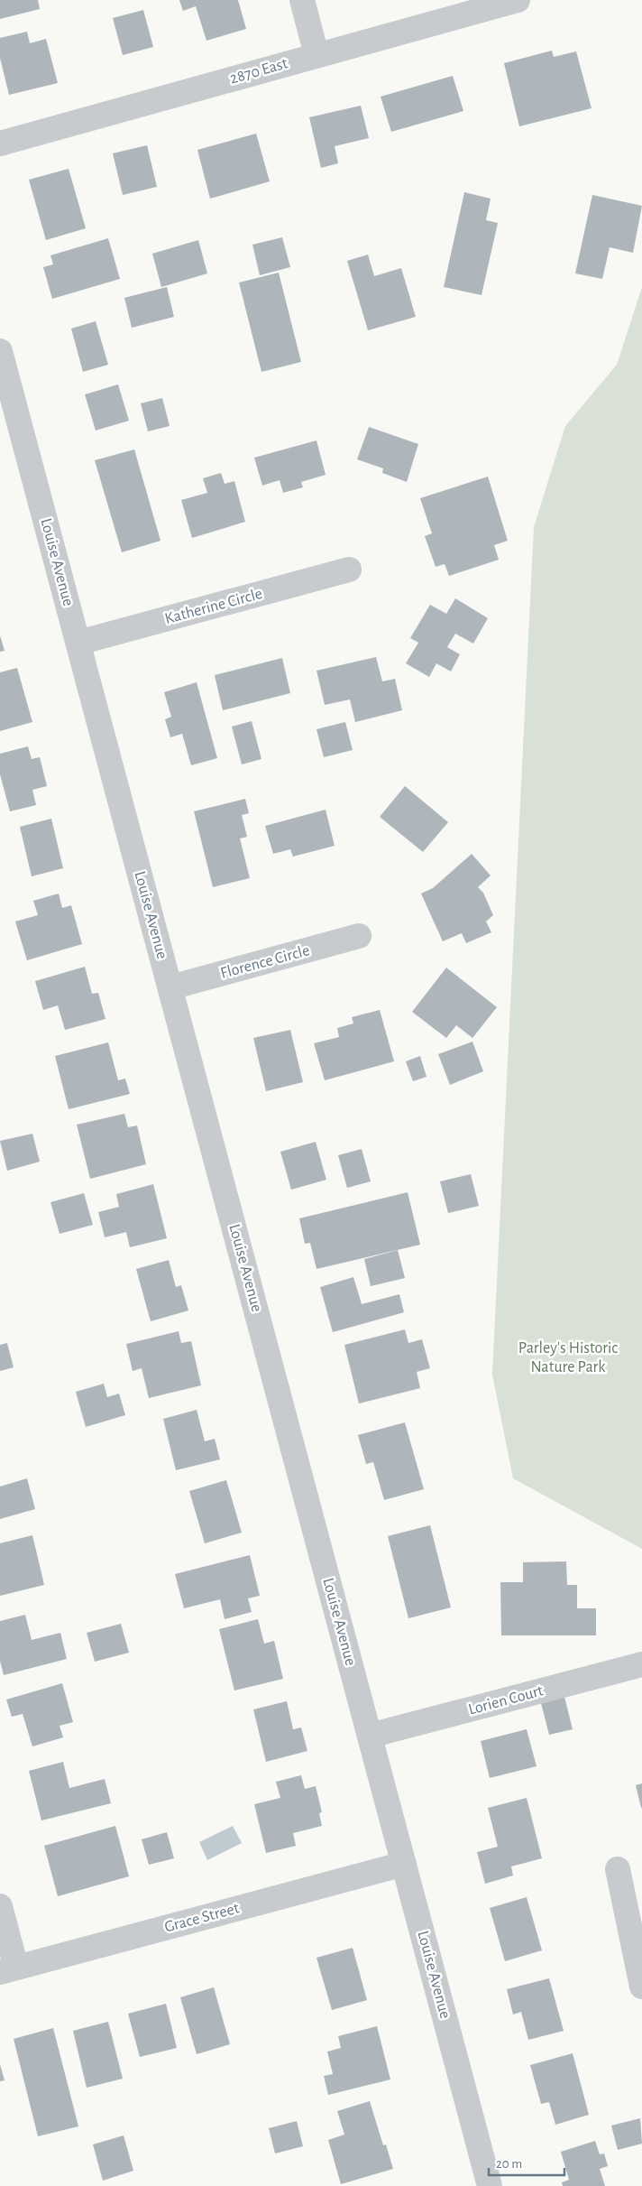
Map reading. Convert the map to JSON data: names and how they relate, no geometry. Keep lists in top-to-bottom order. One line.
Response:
{"streets":{"street":["2870 East","Louise Avenue","Katherine Circle","Florence Circle","Lorien Court","Grace Street"]},"crossings":[["Louise Avenue","Katherine Circle"],["Louise Avenue","Florence Circle"],["Louise Avenue","Lorien Court"],["Louise Avenue","Grace Street"]],"parks":["Parley's Historic Nature Park"],"scale_bar":"20 m"}
